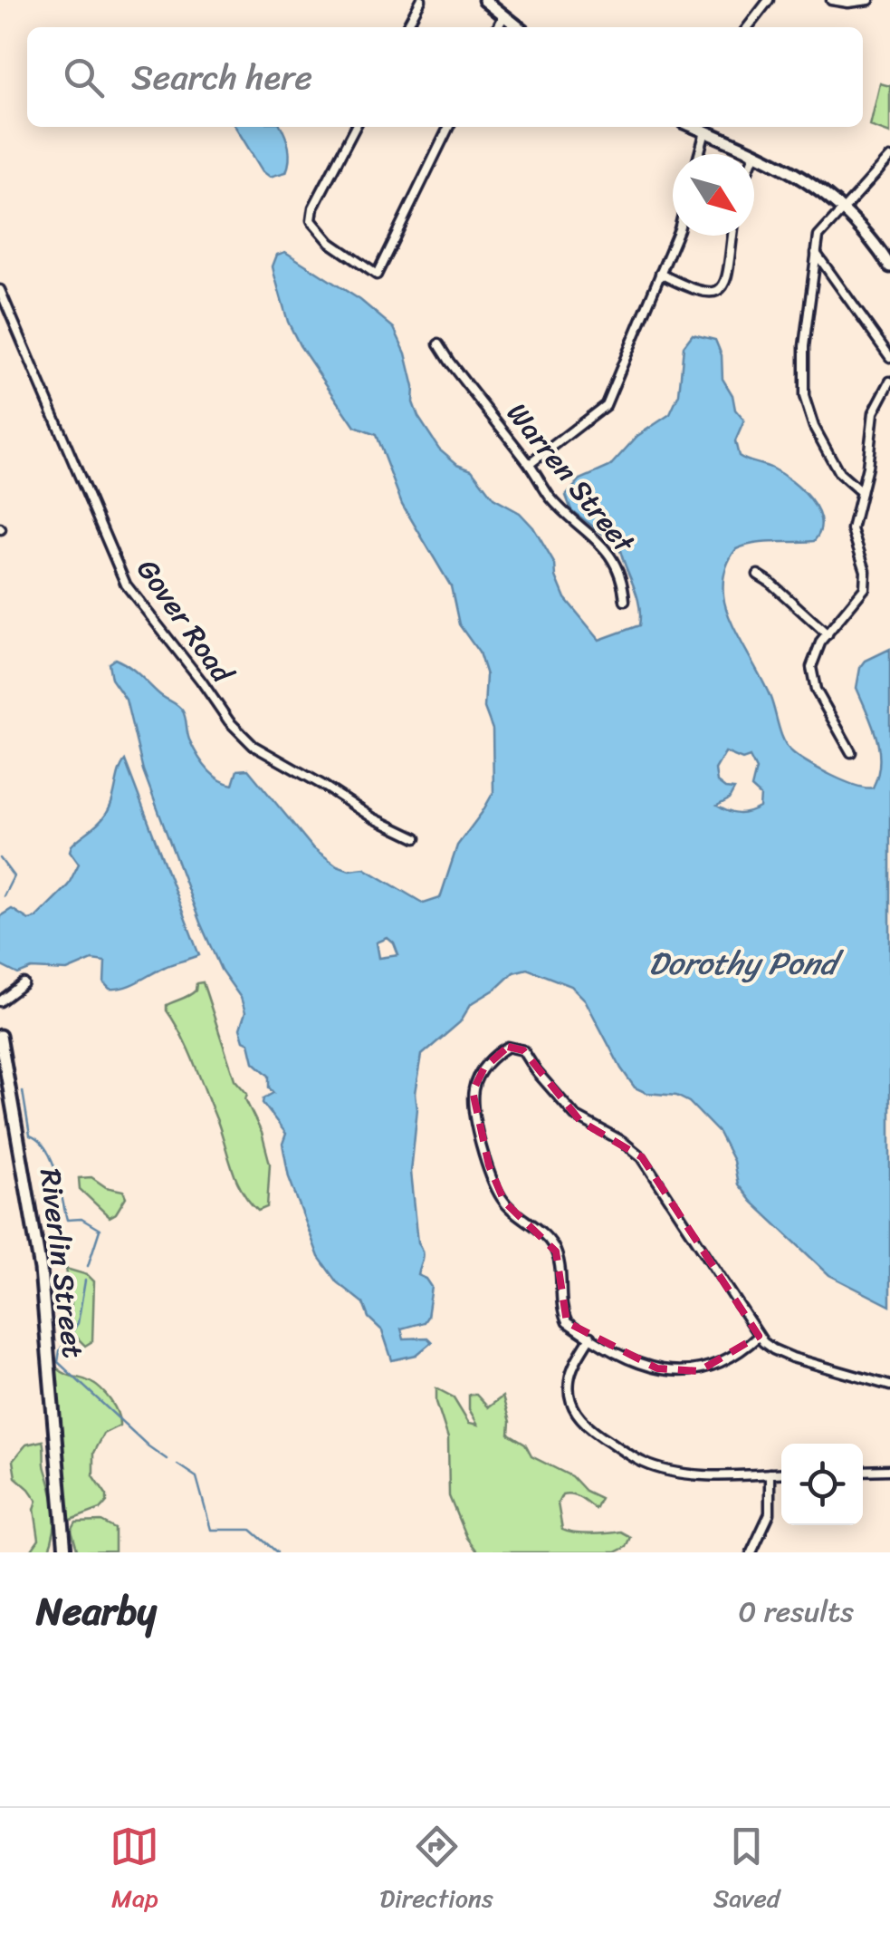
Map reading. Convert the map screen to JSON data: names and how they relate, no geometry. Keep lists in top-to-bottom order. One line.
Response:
{"streets":{"street":["Warren Street","Gover Road","Riverlin Street"]},"water":["Dorothy Pond"],"north":"bottom right","page":{"search":"Search here","heading":["Nearby","0 results"],"nav":["Map","Directions","Saved"]}}
